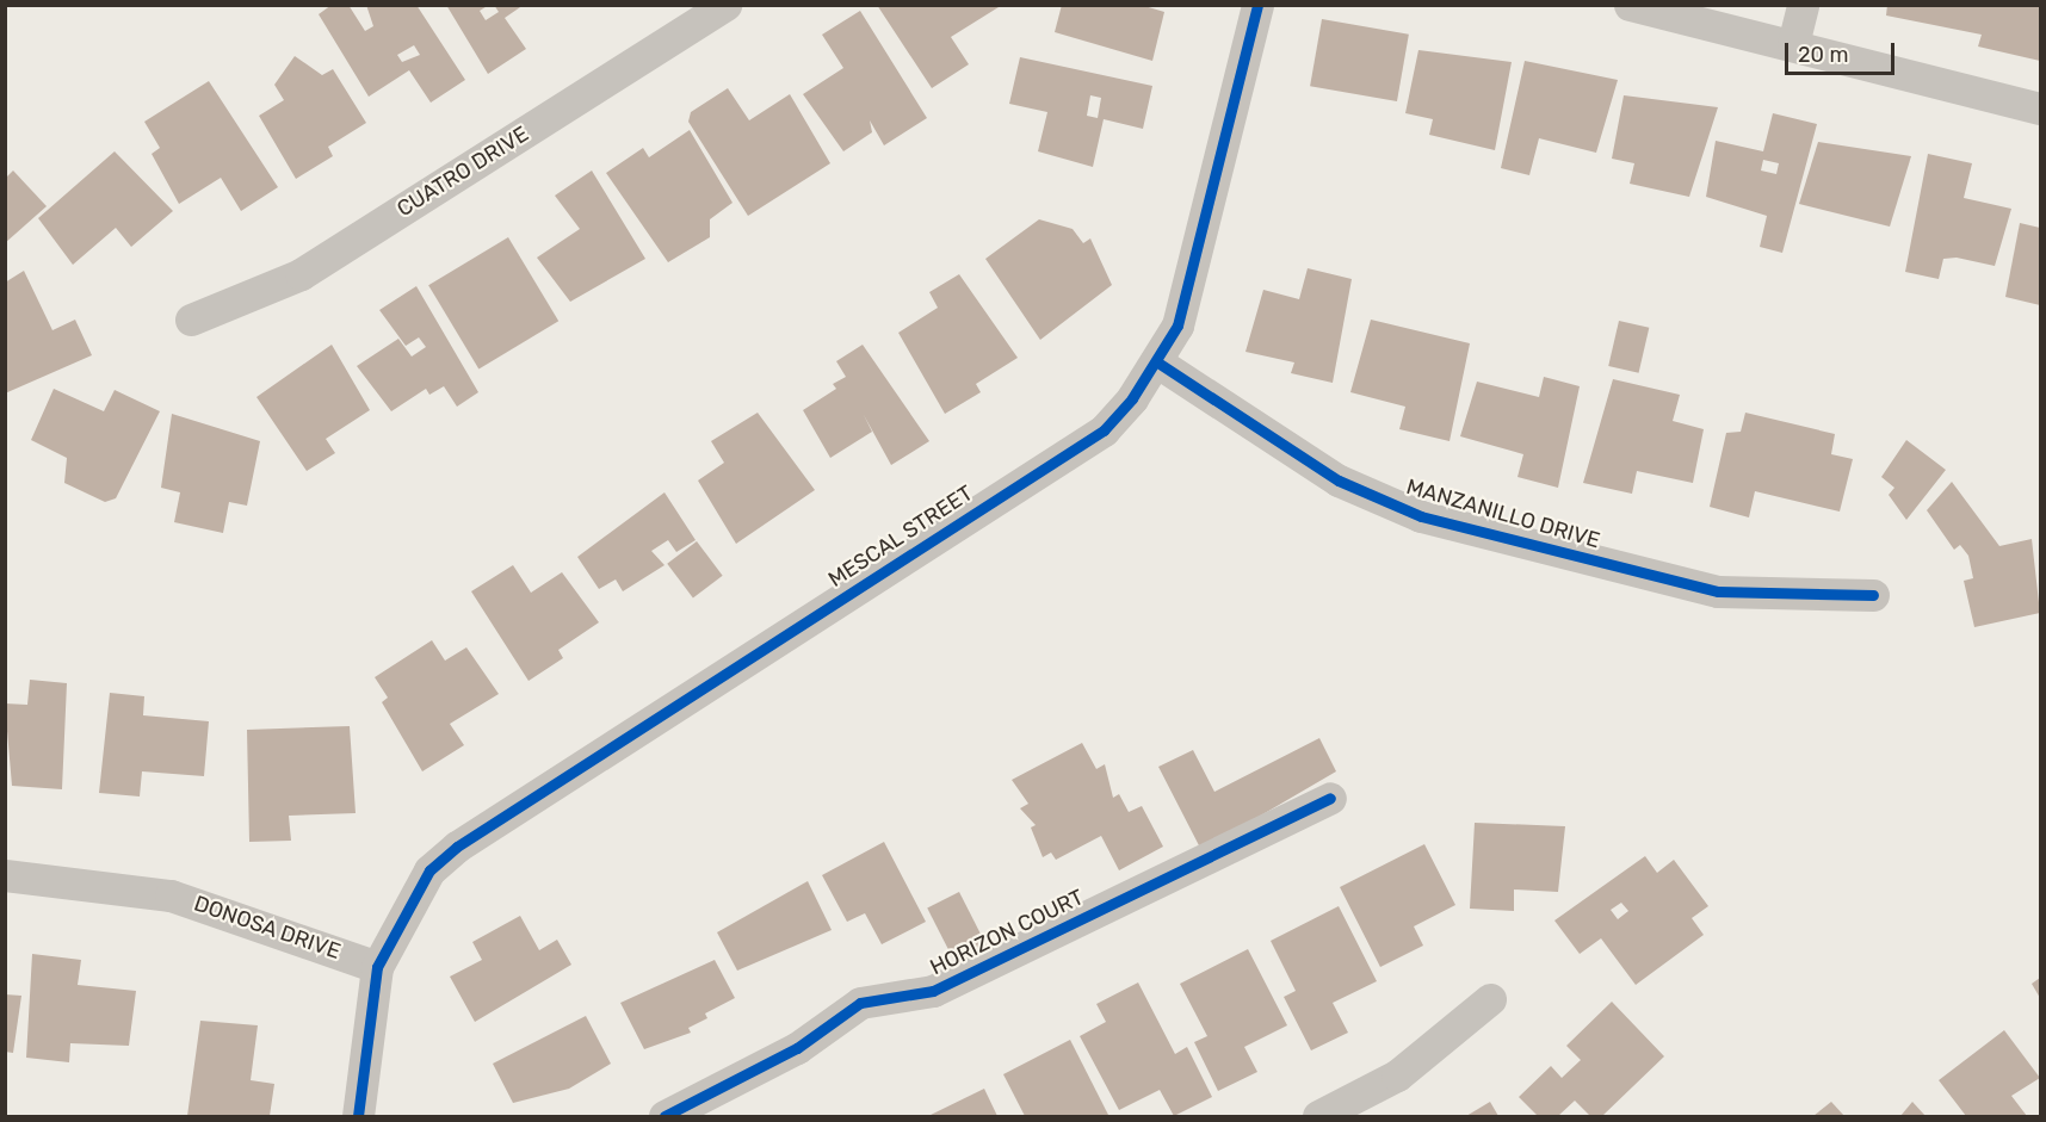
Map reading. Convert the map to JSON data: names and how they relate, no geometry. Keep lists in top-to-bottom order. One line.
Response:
{"streets":{"street":["CUATRO DRIVE","MANZANILLO DRIVE","MESCAL STREET","DONOSA DRIVE","HORIZON COURT"]},"crossings":[["MANZANILLO DRIVE","MESCAL STREET"],["MESCAL STREET","DONOSA DRIVE"]],"scale_bar":"20 m"}
